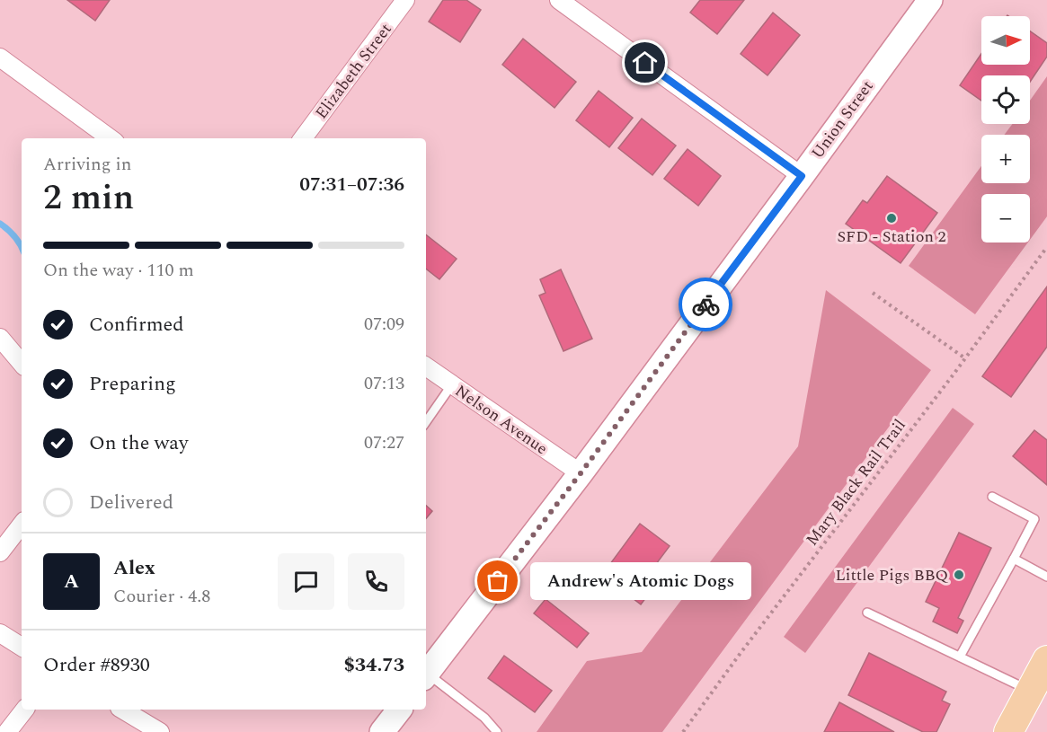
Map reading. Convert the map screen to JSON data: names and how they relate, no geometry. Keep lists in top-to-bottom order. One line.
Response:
{"streets":{"main road":["Union Street"],"street":["Elizabeth Street","Nelson Avenue"],"path":["Mary Black Rail Trail"]},"crossings":[["Union Street","Nelson Avenue"]],"places":["SFD - Station 2","Little Pigs BBQ","Andrew's Atomic Dogs"],"north":"right","page":{"map_buttons":["+","−"],"heading":["2 min","Arriving in","07:31–07:36"],"panel":["Alex","Courier · 4.8","Order #8930","$34.73"],"bar":"On the way · 110 m","list":[["Confirmed","07:09"],["Preparing","07:13"],["On the way","07:27"],"Delivered"],"round":"A","bubble":"Andrew's Atomic Dogs"}}
